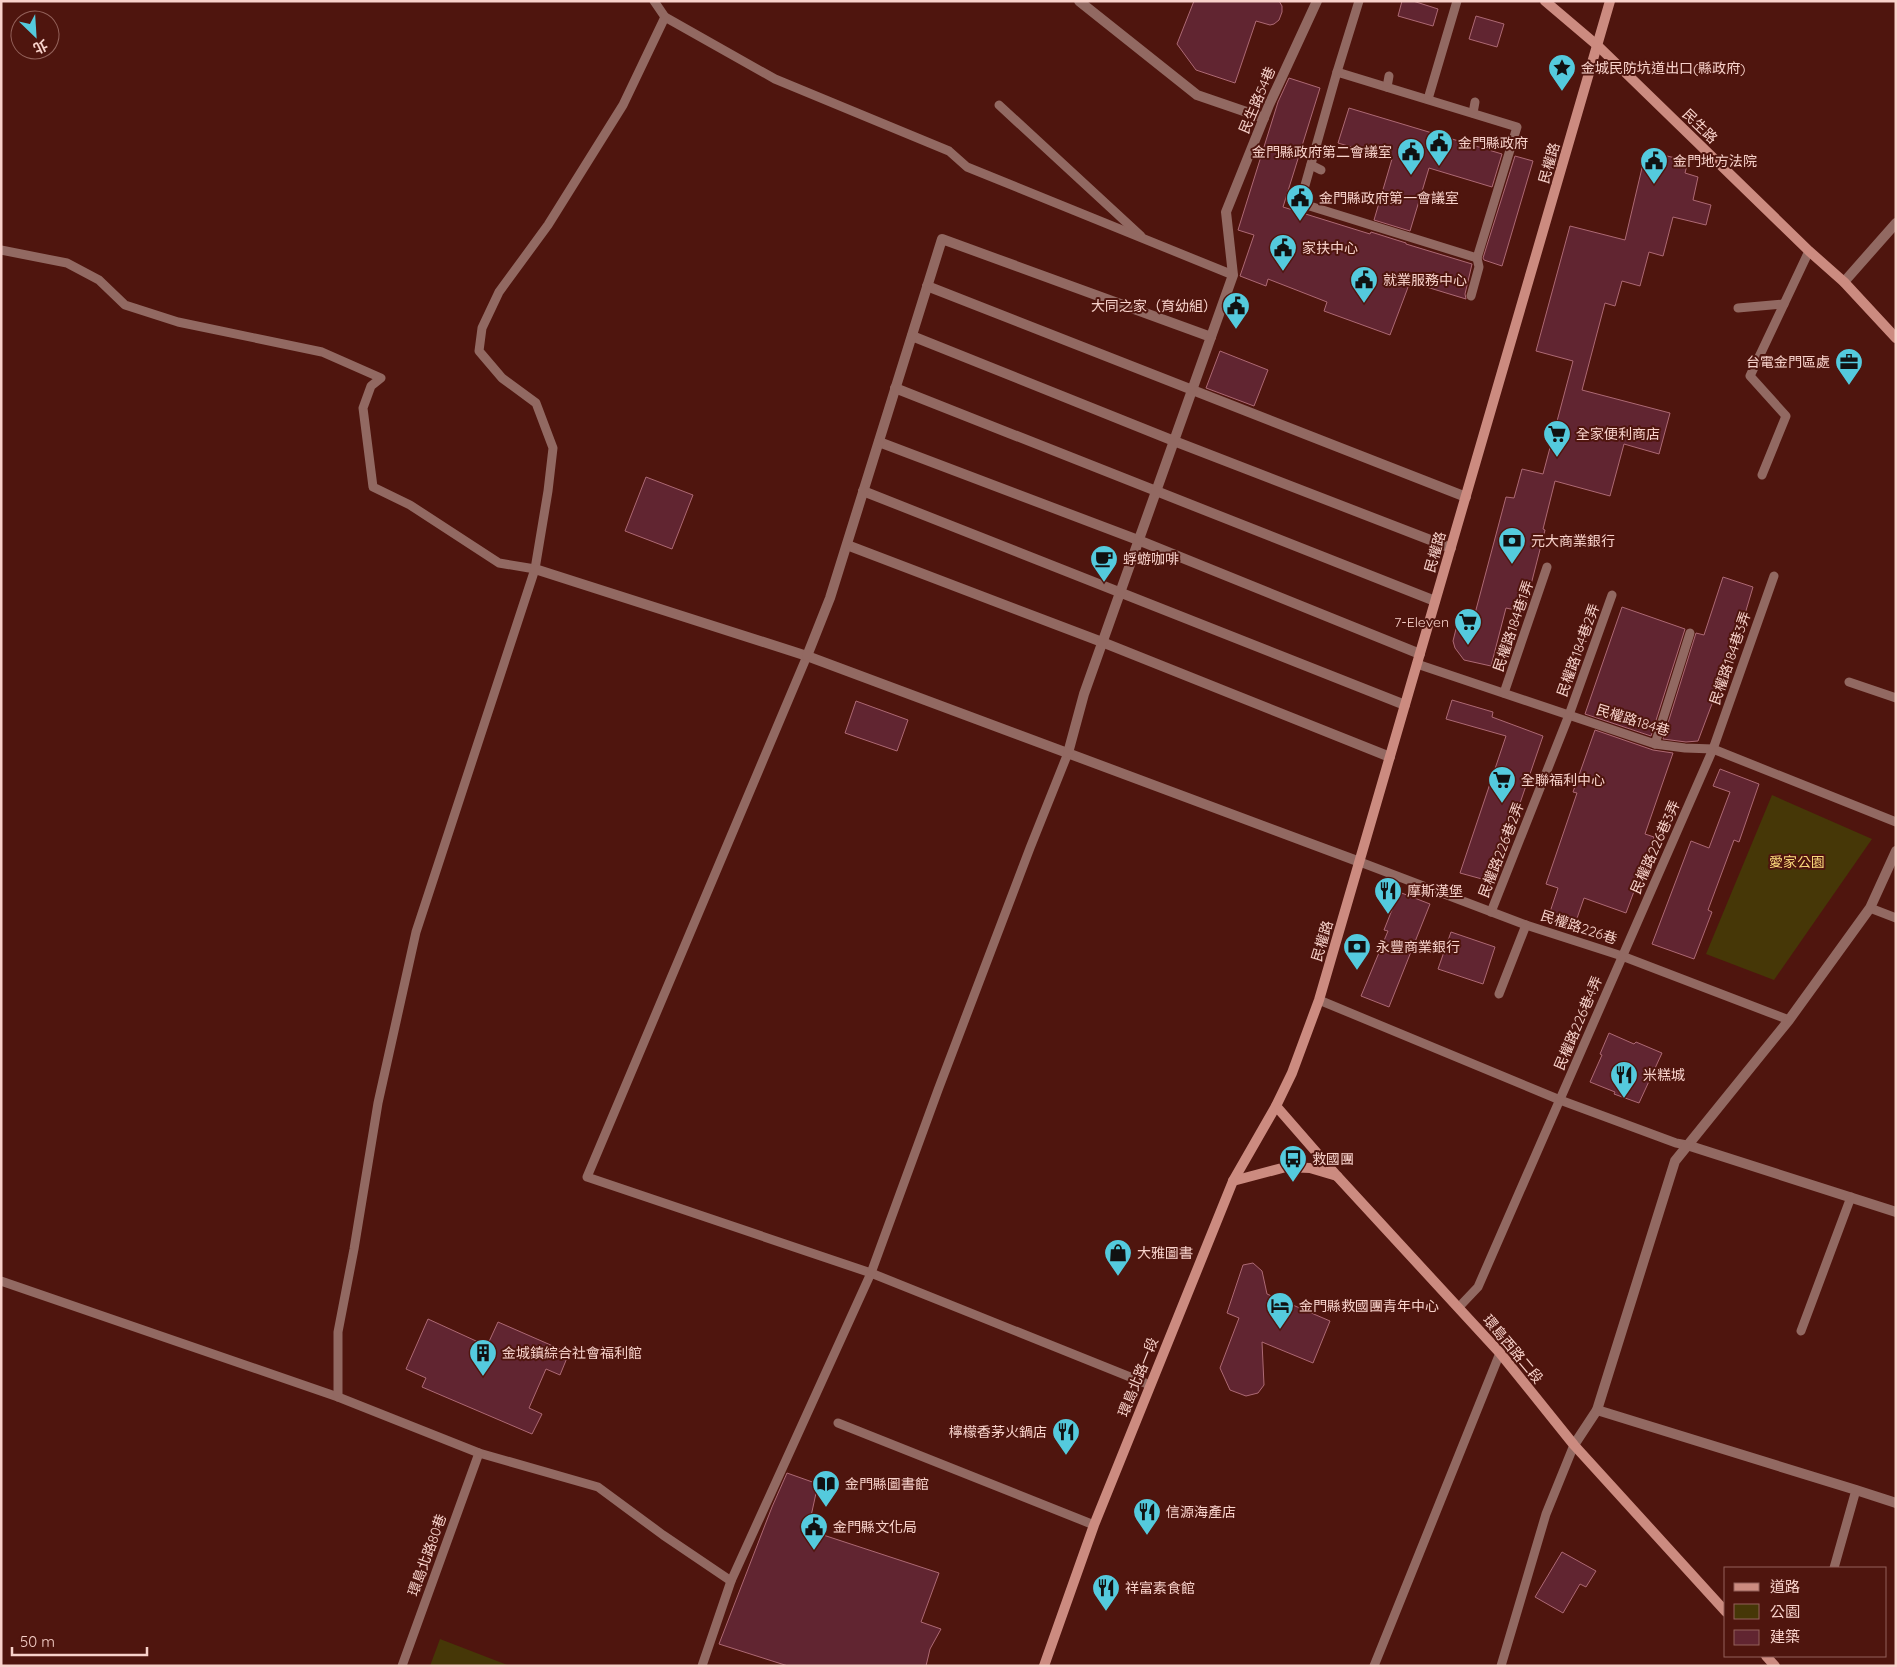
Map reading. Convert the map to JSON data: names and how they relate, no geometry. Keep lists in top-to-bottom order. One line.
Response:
{"streets":{"main road":["民生路","民權路","環島西路二段","環島北路一段"],"street":["民生路54巷"],"lane":["民權路184巷1弄","民權路184巷2弄","民權路184巷3弄","民權路184巷","民權路226巷3弄","民權路226巷2弄","民權路226巷","民權路226巷4弄","環島北路80巷"]},"crossings":[["民生路","民權路"],["民權路","民權路184巷"],["民權路","民權路226巷"],["民權路","環島西路二段"],["民權路","環島北路一段"],["民權路184巷1弄","民權路184巷"],["民權路184巷2弄","民權路184巷"],["民權路184巷2弄","民權路226巷2弄"],["民權路184巷3弄","民權路184巷"],["民權路184巷3弄","民權路226巷3弄"],["民權路184巷","民權路226巷3弄"],["民權路184巷","民權路226巷2弄"],["民權路226巷3弄","民權路226巷"],["民權路226巷3弄","民權路226巷4弄"],["民權路226巷2弄","民權路226巷"],["民權路226巷","民權路226巷4弄"],["民權路226巷4弄","環島西路二段"],["環島西路二段","環島北路一段"]],"parks":["愛家公園"],"places":{"place":["金城民防坑道出口(縣政府)"],"public building":["金門縣政府","金門縣政府第二會議室","金門地方法院","金門縣政府第一會議室","家扶中心","就業服務中心","大同之家（育幼組）","金門縣文化局"],"office":["台電金門區處"],"supermarket":["全家便利商店","7-Eleven","全聯福利中心"],"bank":["元大商業銀行","永豐商業銀行"],"cafe":["蜉蝣咖啡"],"restaurant":["摩斯漢堡","米糕城","檸檬香茅火鍋店","信源海產店","祥富素食館"],"bus stop":["救國團"],"shop":["大雅圖書"],"hotel":["金門縣救國團青年中心"],"building":["金城鎮綜合社會福利館"],"library":["金門縣圖書館"]},"legend":["道路","公園","建築"],"scale_bar":"50 m","north":"bottom right"}
